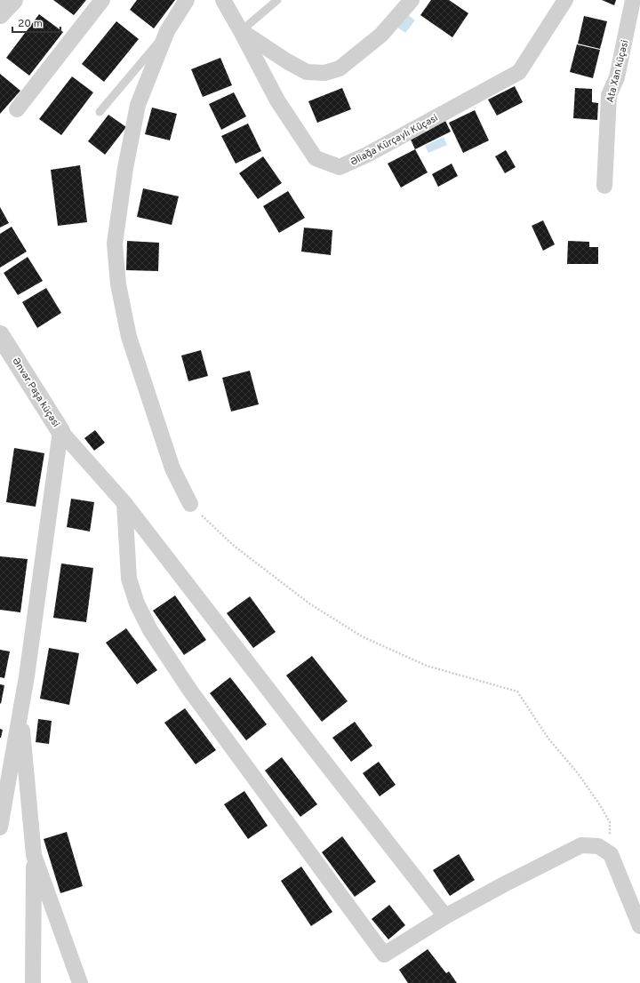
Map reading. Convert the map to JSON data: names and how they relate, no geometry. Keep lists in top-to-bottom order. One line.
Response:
{"streets":{"street":["Ata Xan küçəsi","Əliağa Kürçaylı Küçəsi","Ənvər Paşa küçəsi"]},"scale_bar":"20 m"}
